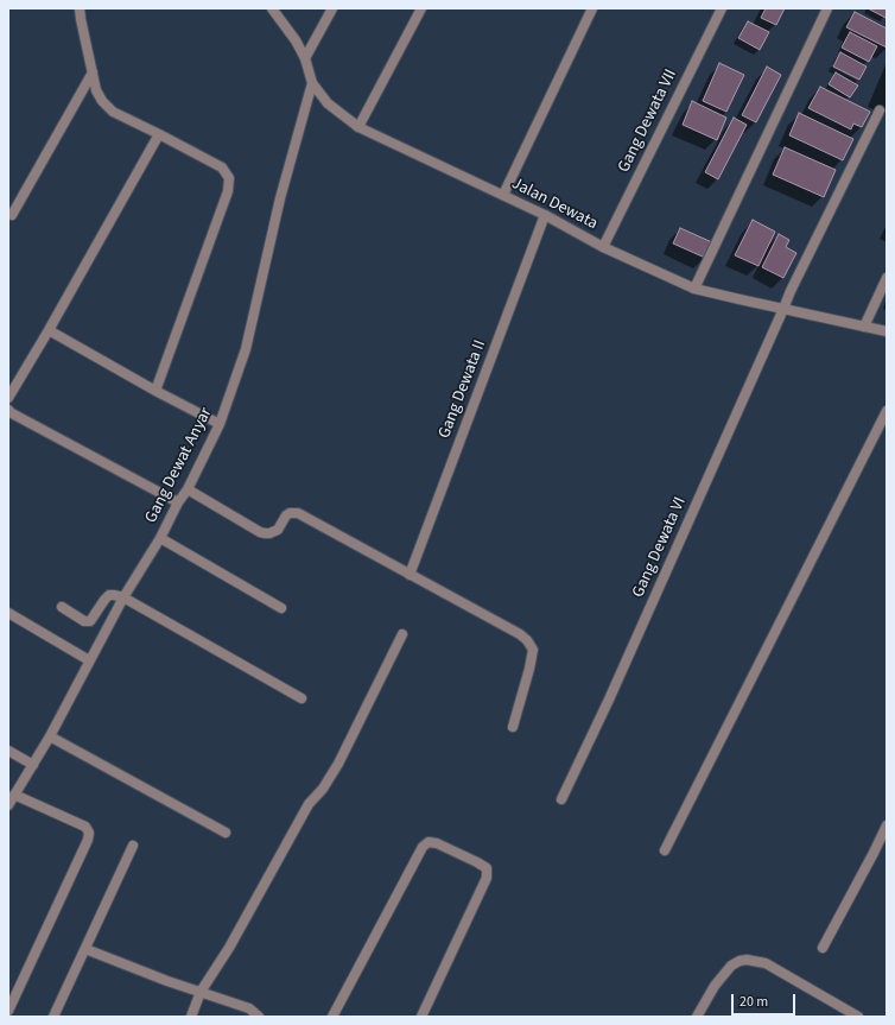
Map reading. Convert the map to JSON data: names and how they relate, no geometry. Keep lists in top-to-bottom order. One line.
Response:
{"streets":{"street":["Gang Dewata VII","Jalan Dewata","Gang Dewata II","Gang Dewat Anyar","Gang Dewata VI"]},"crossings":[["Gang Dewata VII","Jalan Dewata"],["Jalan Dewata","Gang Dewata II"],["Jalan Dewata","Gang Dewat Anyar"],["Jalan Dewata","Gang Dewata VI"]],"scale_bar":"20 m"}
